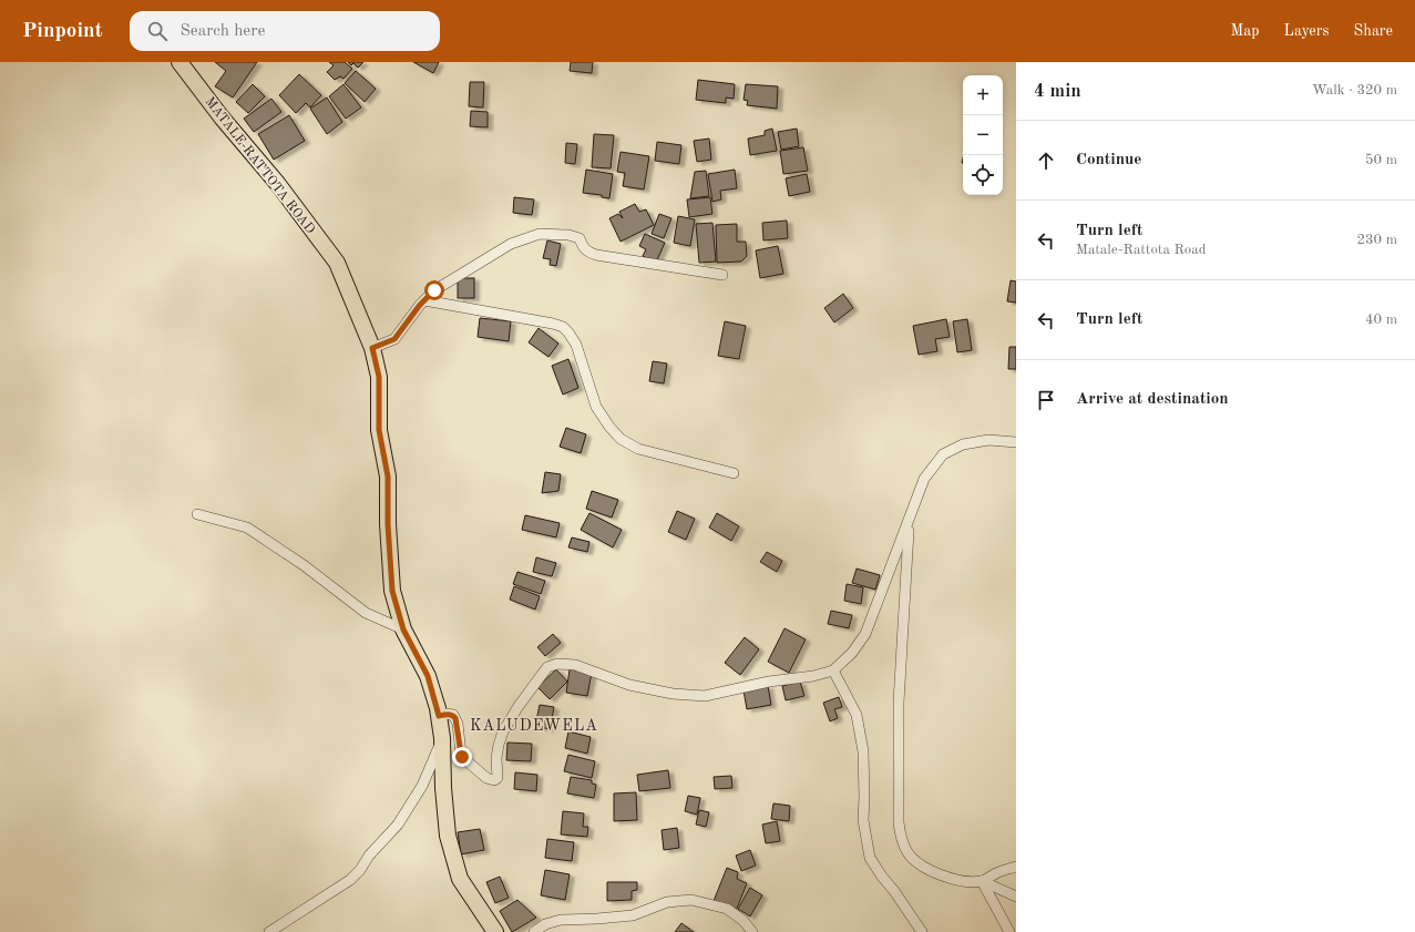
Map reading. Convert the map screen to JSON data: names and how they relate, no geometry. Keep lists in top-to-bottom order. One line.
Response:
{"streets":{"main road":["MATALE-RATTOTA ROAD"]},"districts":["KALUDEWELA"],"page":{"header":"Pinpoint","search":"Search here","nav":["Map","Layers","Share"],"heading":["4 min","Walk · 320 m"],"map_buttons":["+","−"],"list":[["Continue","50 m"],["Turn left","Matale-Rattota Road","230 m"],["Turn left","40 m"],"Arrive at destination"]}}
